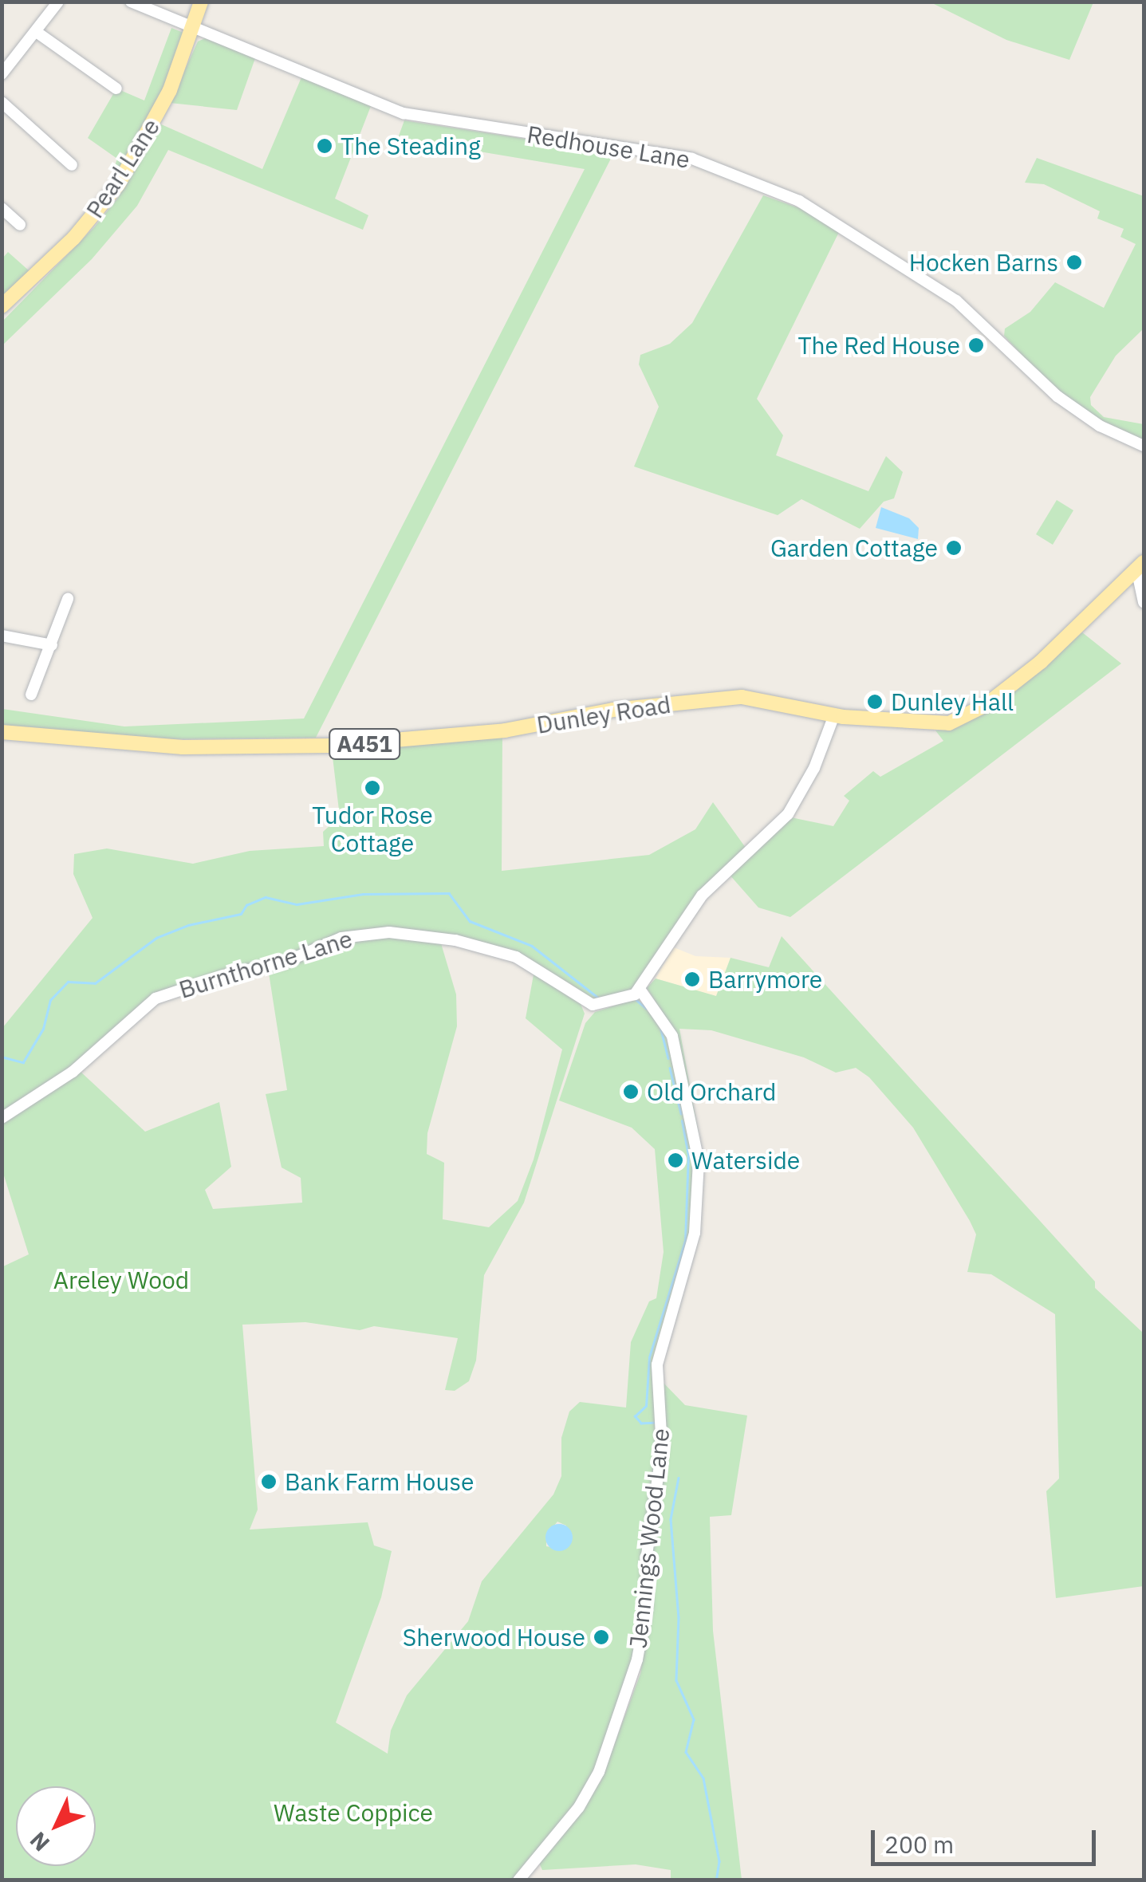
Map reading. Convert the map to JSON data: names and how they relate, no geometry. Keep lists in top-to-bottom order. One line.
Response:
{"streets":{"main road":["Pearl Lane","Dunley Road","A451"],"street":["Redhouse Lane","Burnthorne Lane","Jennings Wood Lane"]},"crossings":[["Redhouse Lane","Pearl Lane"],["Burnthorne Lane","Jennings Wood Lane"]],"parks":["Areley Wood","Waste Coppice"],"places":["The Steading","Hocken Barns","The Red House","Garden Cottage","Dunley Hall","Tudor Rose Cottage","Barrymore","Old Orchard","Waterside","Bank Farm House","Sherwood House"],"scale_bar":"200 m","north":"bottom left"}
